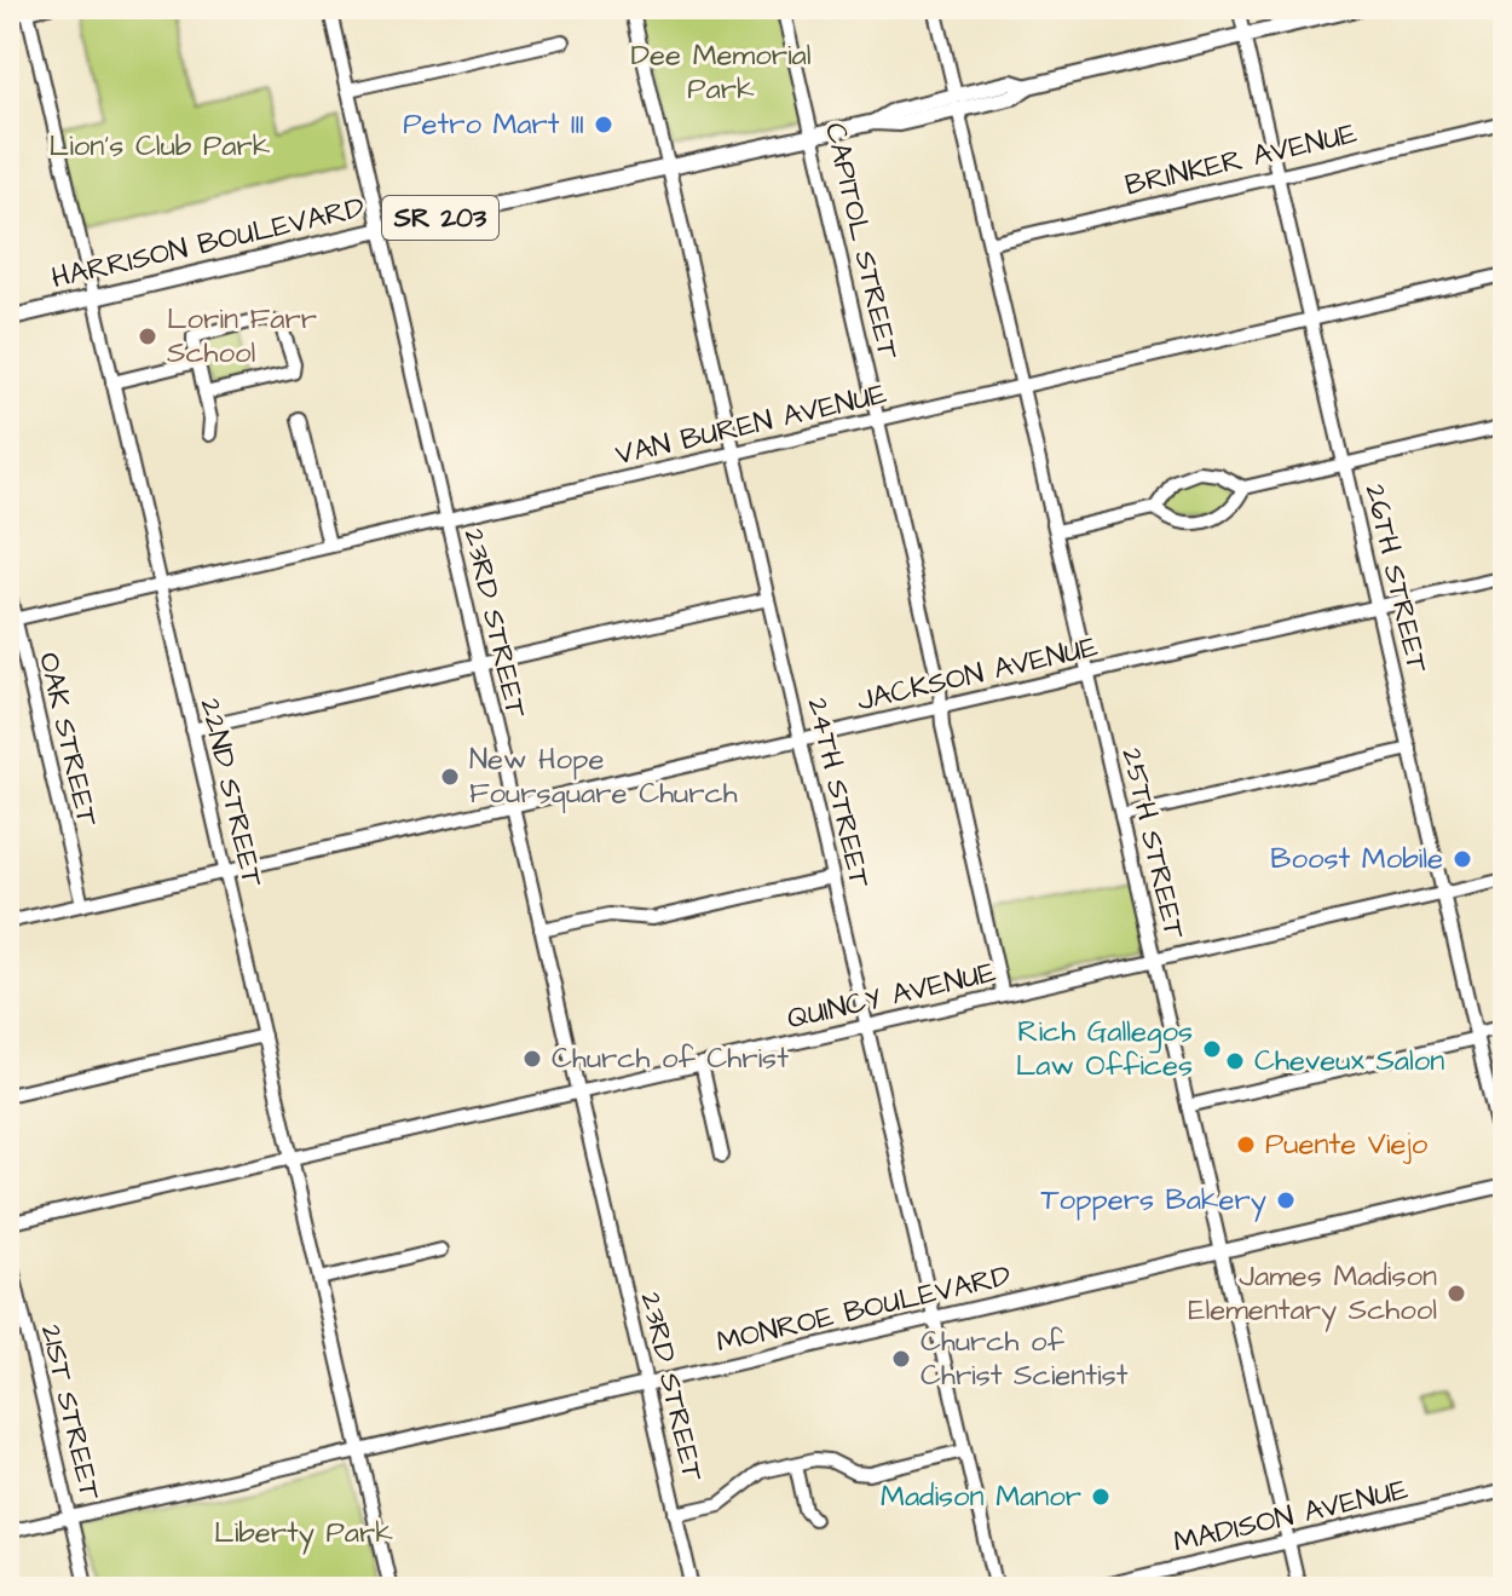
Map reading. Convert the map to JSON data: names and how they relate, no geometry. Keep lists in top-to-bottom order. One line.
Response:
{"streets":{"main road":["SR 203","HARRISON BOULEVARD"],"street":["BRINKER AVENUE","CAPITOL STREET","VAN BUREN AVENUE","26TH STREET","23RD STREET","JACKSON AVENUE","OAK STREET","22ND STREET","24TH STREET","25TH STREET","QUINCY AVENUE","MONROE BOULEVARD","21ST STREET","MADISON AVENUE"]},"crossings":[["BRINKER AVENUE","26TH STREET"],["BRINKER AVENUE","25TH STREET"],["CAPITOL STREET","HARRISON BOULEVARD"],["CAPITOL STREET","VAN BUREN AVENUE"],["CAPITOL STREET","JACKSON AVENUE"],["CAPITOL STREET","QUINCY AVENUE"],["HARRISON BOULEVARD","26TH STREET"],["HARRISON BOULEVARD","23RD STREET"],["HARRISON BOULEVARD","22ND STREET"],["HARRISON BOULEVARD","24TH STREET"],["HARRISON BOULEVARD","25TH STREET"],["VAN BUREN AVENUE","26TH STREET"],["VAN BUREN AVENUE","23RD STREET"],["VAN BUREN AVENUE","OAK STREET"],["VAN BUREN AVENUE","22ND STREET"],["VAN BUREN AVENUE","24TH STREET"],["VAN BUREN AVENUE","25TH STREET"],["26TH STREET","JACKSON AVENUE"],["26TH STREET","QUINCY AVENUE"],["23RD STREET","JACKSON AVENUE"],["23RD STREET","QUINCY AVENUE"],["23RD STREET","MONROE BOULEVARD"],["JACKSON AVENUE","OAK STREET"],["JACKSON AVENUE","22ND STREET"],["JACKSON AVENUE","24TH STREET"],["JACKSON AVENUE","25TH STREET"],["22ND STREET","QUINCY AVENUE"],["22ND STREET","MONROE BOULEVARD"],["24TH STREET","QUINCY AVENUE"],["24TH STREET","MONROE BOULEVARD"],["25TH STREET","QUINCY AVENUE"],["25TH STREET","MONROE BOULEVARD"],["25TH STREET","MADISON AVENUE"],["MONROE BOULEVARD","21ST STREET"]],"parks":["Dee Memorial Park","Lion's Club Park","Liberty Park"],"places":["Petro Mart III","Lorin Farr School","New Hope Foursquare Church","Boost Mobile","Rich Gallegos Law Offices","Church of Christ","Cheveux Salon","Puente Viejo","Toppers Bakery","James Madison Elementary School","Church of Christ Scientist","Madison Manor"]}
